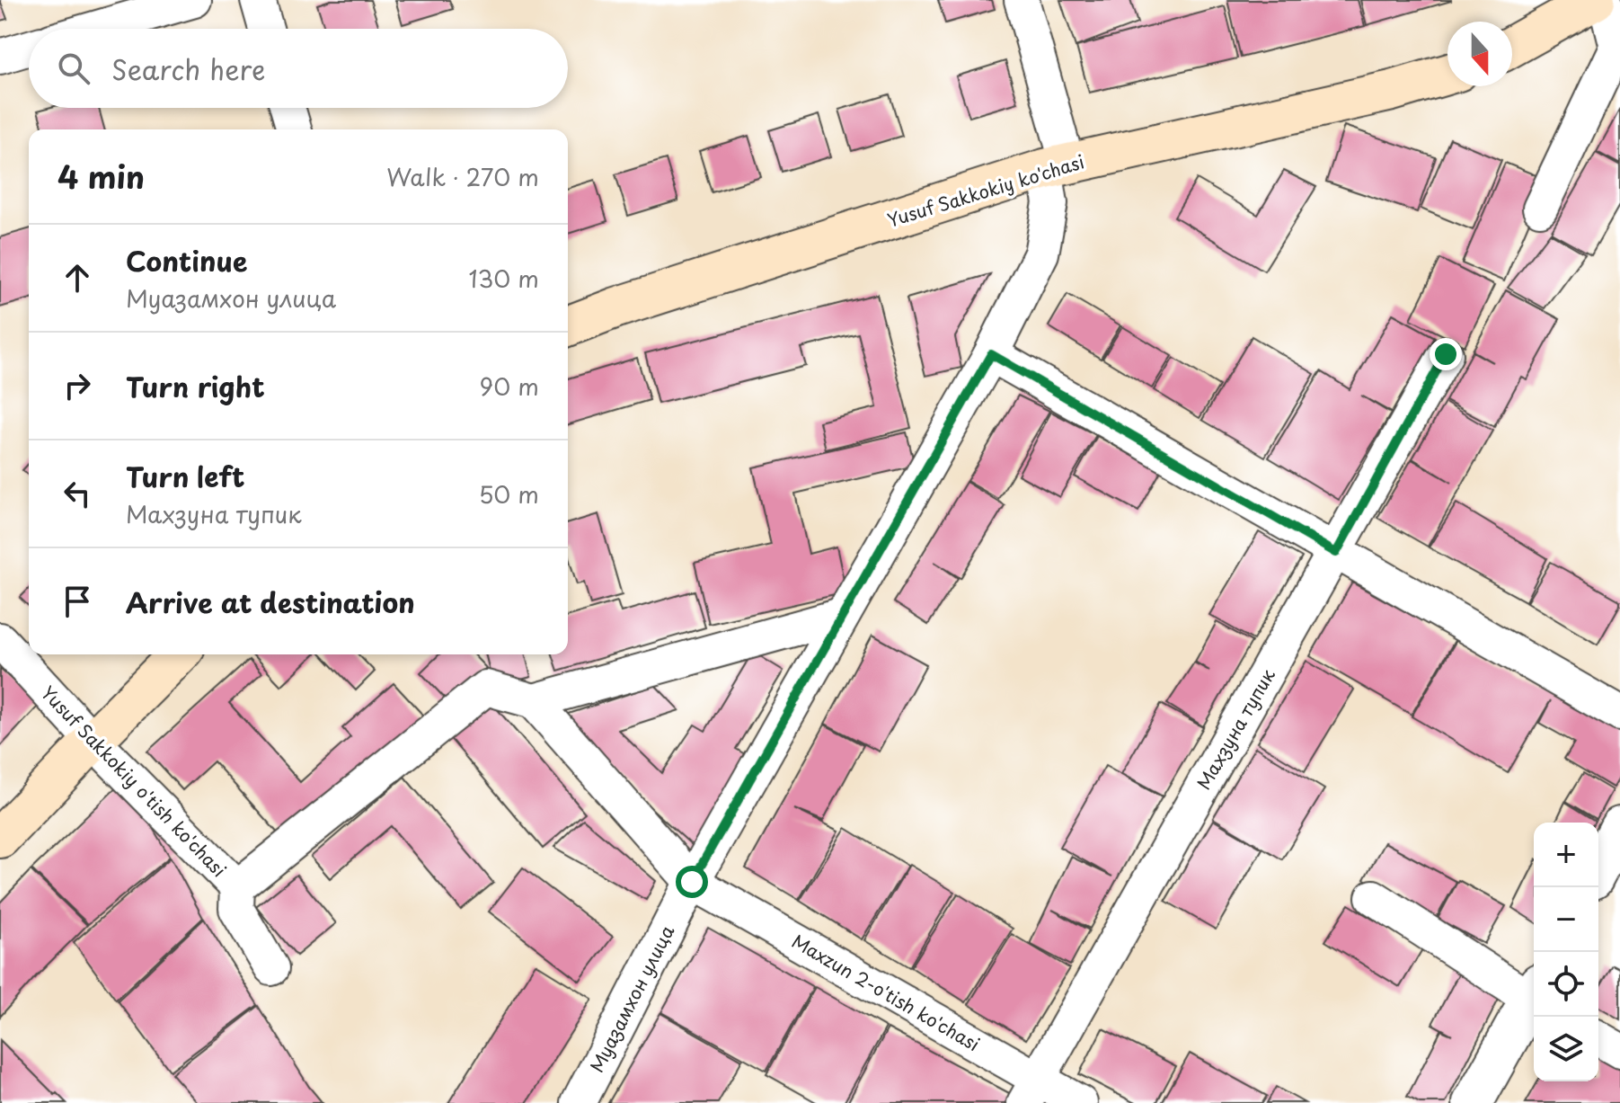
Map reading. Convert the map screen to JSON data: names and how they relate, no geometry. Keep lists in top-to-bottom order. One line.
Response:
{"streets":{"main road":["Yusuf Sakkokiy ko'chasi"],"street":["Махзуна тупик","Yusuf Sakkokiy o'tish ko'chasi","Maxzun 2-o'tish ko'chasi","Муазамхон улица"]},"crossings":[["Yusuf Sakkokiy ko'chasi","Муазамхон улица"],["Махзуна тупик","Maxzun 2-o'tish ko'chasi"],["Maxzun 2-o'tish ko'chasi","Муазамхон улица"]],"north":"bottom","page":{"search":"Search here","heading":["4 min","Walk · 270 m"],"list":[["Continue","Муазамхон улица","130 m"],["Turn right","90 m"],["Turn left","Махзуна тупик","50 m"],"Arrive at destination"],"map_buttons":["+","−"]}}
